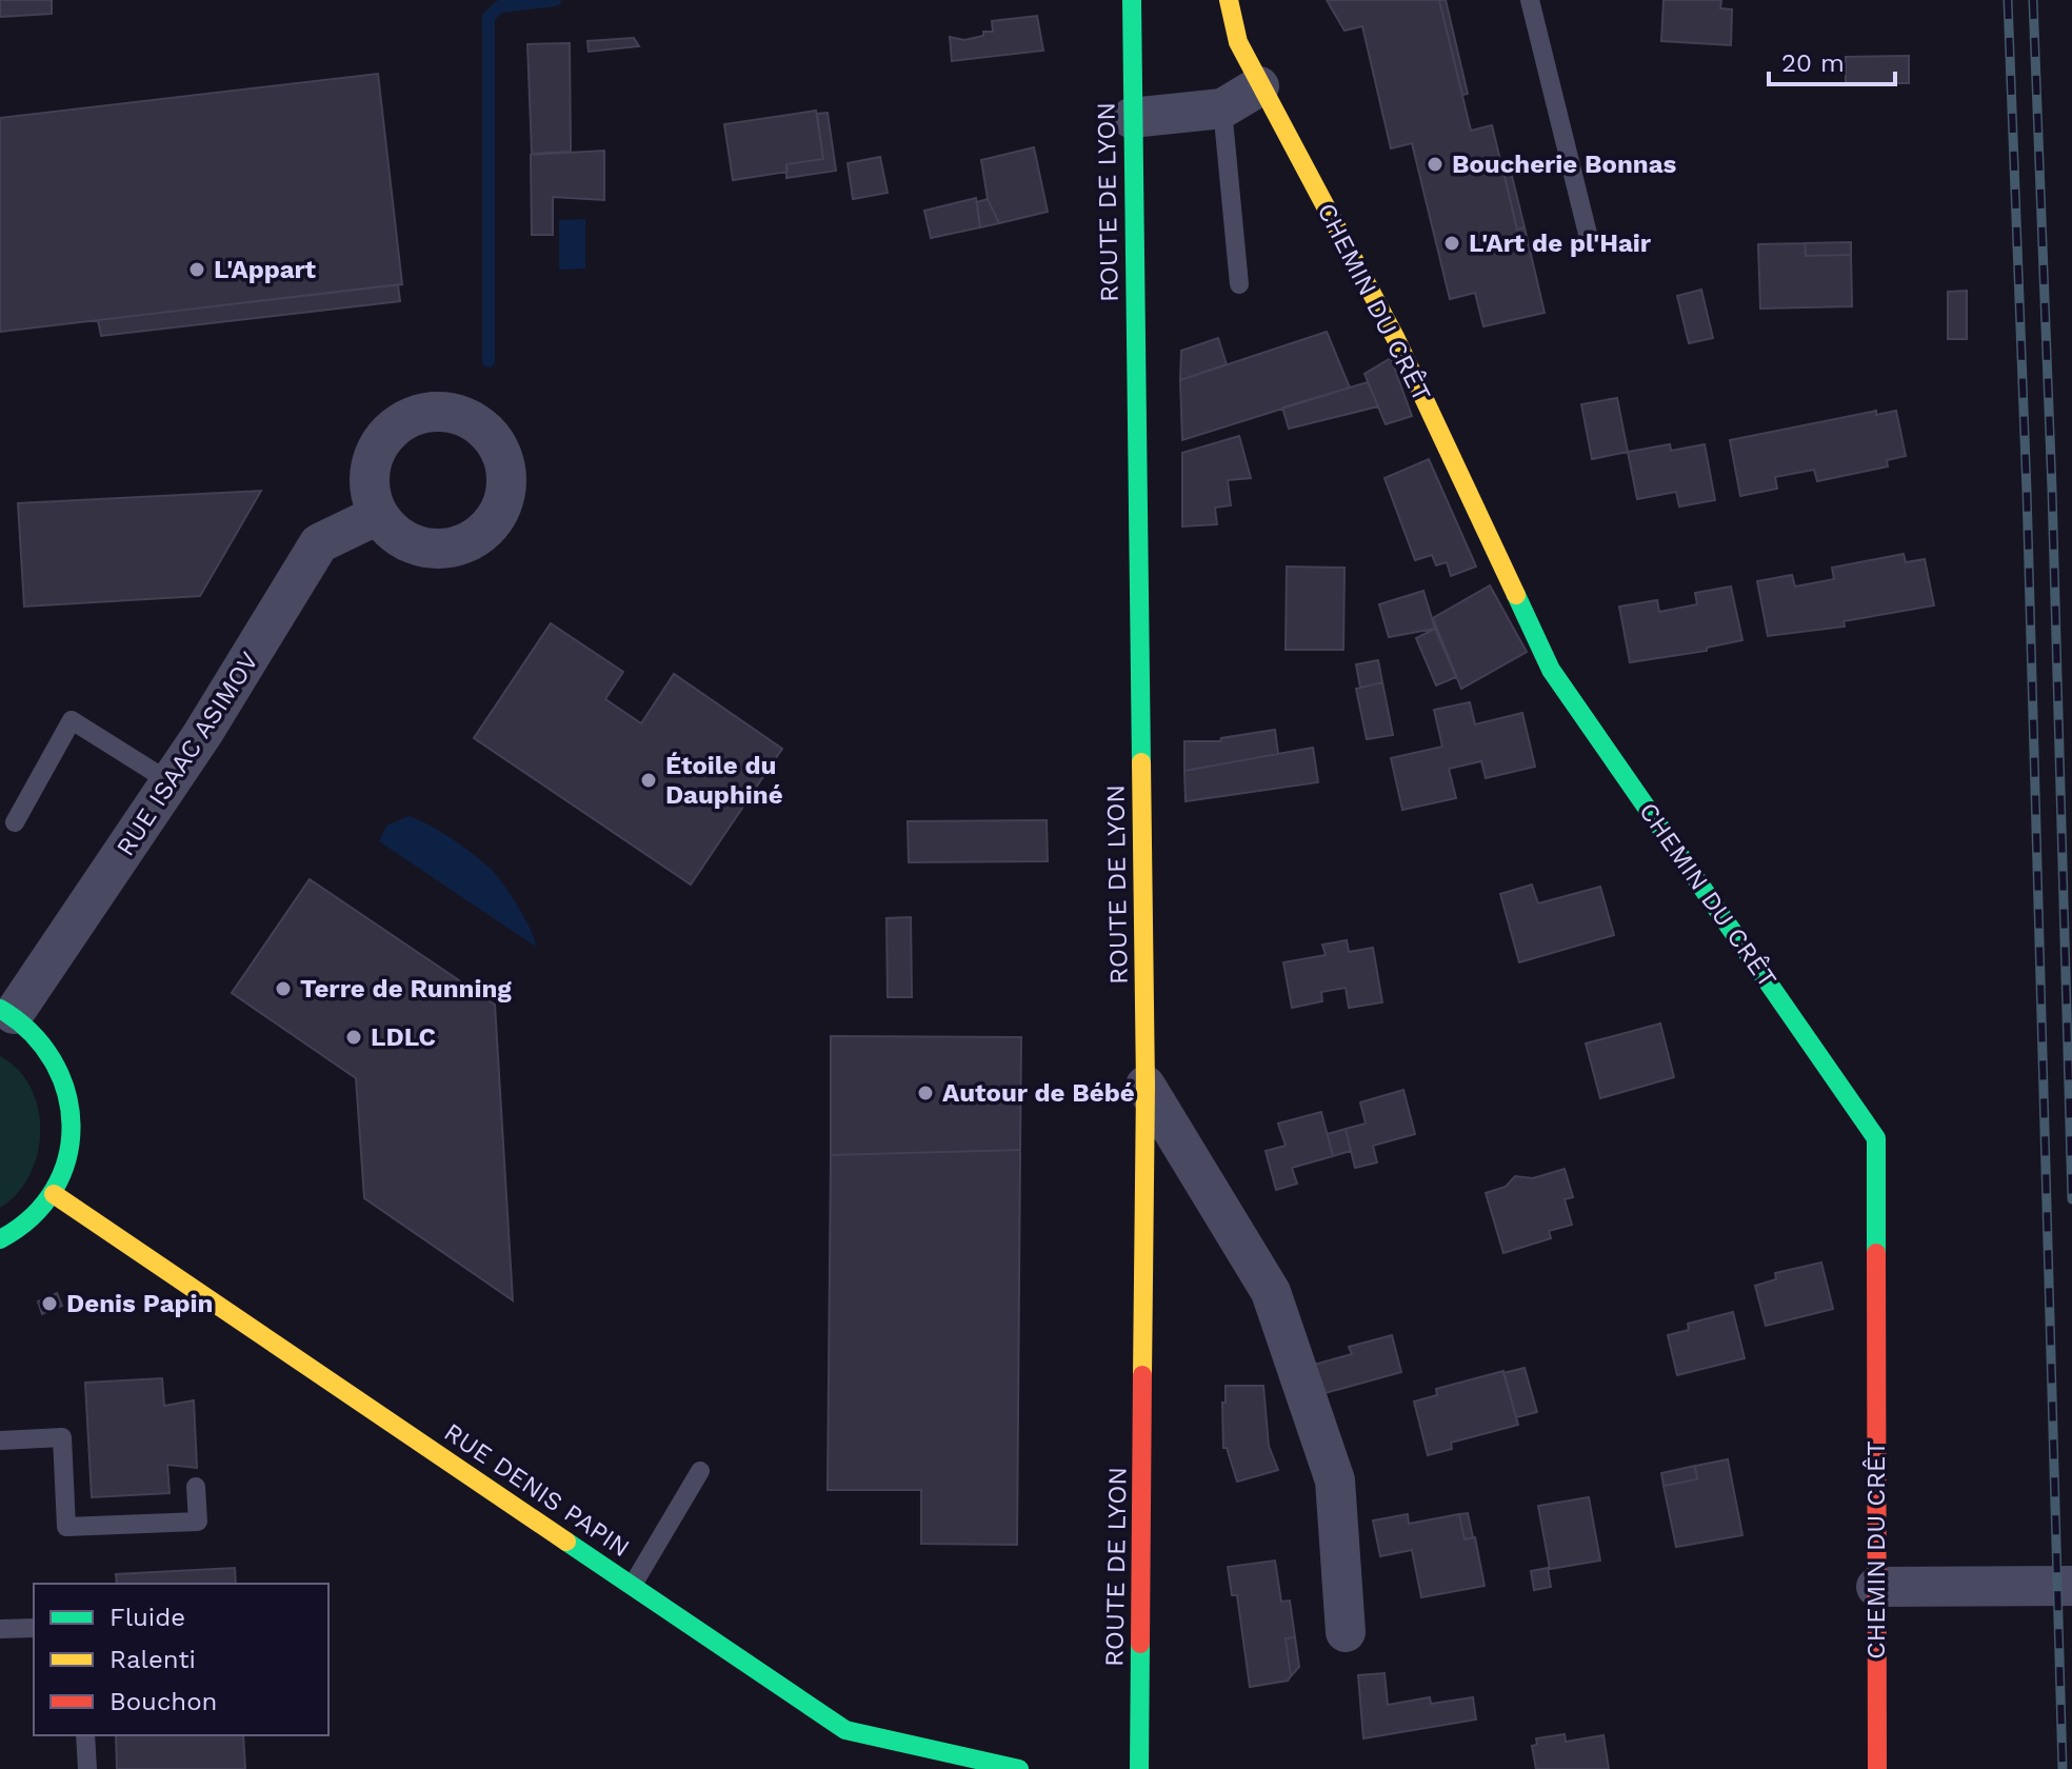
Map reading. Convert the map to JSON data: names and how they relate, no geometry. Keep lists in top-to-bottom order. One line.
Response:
{"streets":{"street":["ROUTE DE LYON","CHEMIN DU CRÊT","RUE ISAAC ASIMOV","RUE DENIS PAPIN"]},"places":["Boucherie Bonnas","L'Art de pl'Hair","L'Appart","Étoile du Dauphiné","Terre de Running","LDLC","Autour de Bébé","Denis Papin"],"legend":["Fluide","Ralenti","Bouchon"],"scale_bar":"20 m"}
